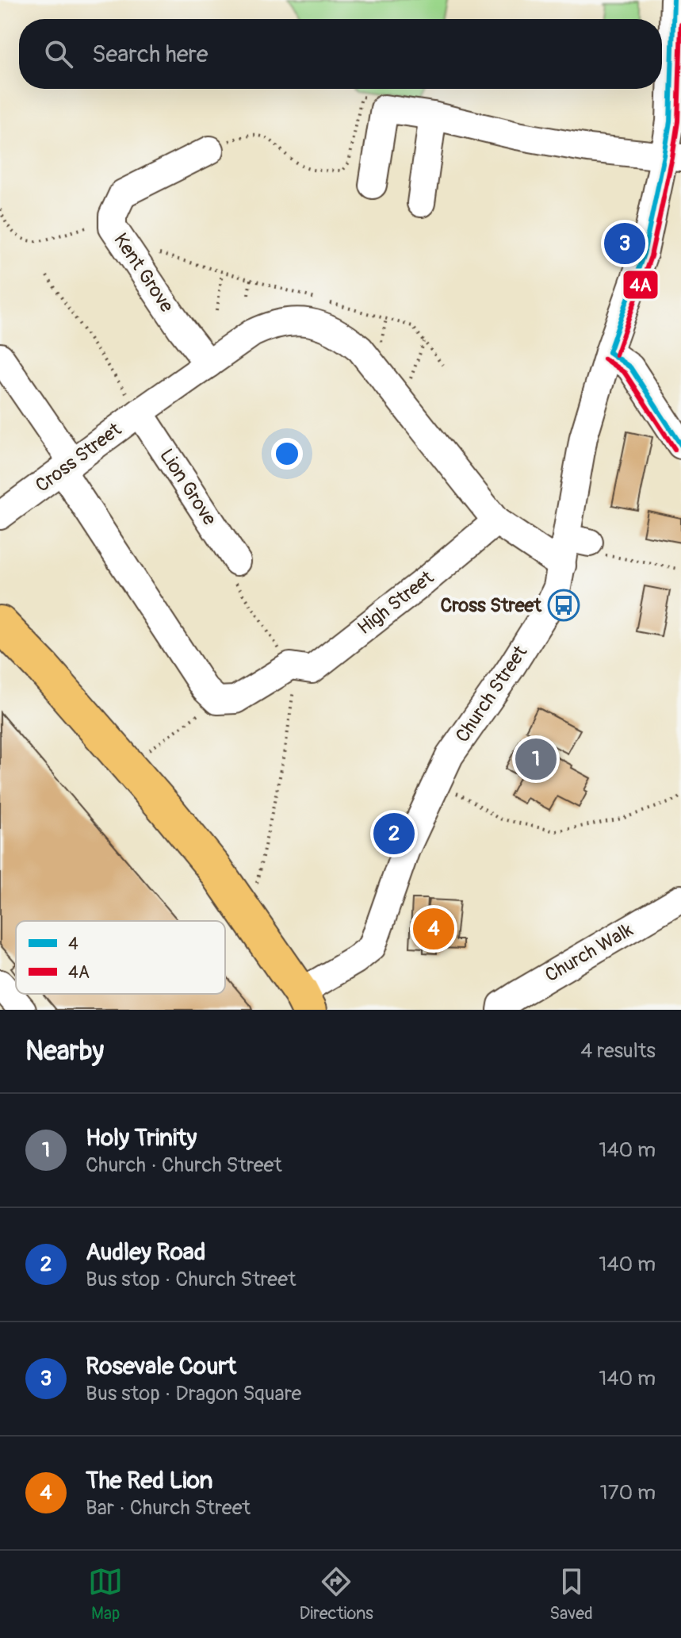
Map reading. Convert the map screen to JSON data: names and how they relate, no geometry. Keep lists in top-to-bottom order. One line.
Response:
{"streets":{"street":["Kent Grove","Cross Street","Lion Grove","High Street","Church Street","Church Walk"]},"crossings":[["Kent Grove","Cross Street"],["Cross Street","Lion Grove"],["Cross Street","High Street"],["Cross Street","Church Street"]],"places":{"bus stop":["Cross Street"]},"lines":["transit line 4","transit line 4A"],"legend":["4","4A"],"page":{"search":"Search here","pins":["3","1","2","4"],"heading":["Nearby","4 results"],"list":[{"mark":"1","name":"Holy Trinity","note":"Church · Church Street","value":"140 m"},{"mark":"2","name":"Audley Road","note":"Bus stop · Church Street","value":"140 m"},{"mark":"3","name":"Rosevale Court","note":"Bus stop · Dragon Square","value":"140 m"},{"mark":"4","name":"The Red Lion","note":"Bar · Church Street","value":"170 m"}],"nav":["Map","Directions","Saved"]}}
